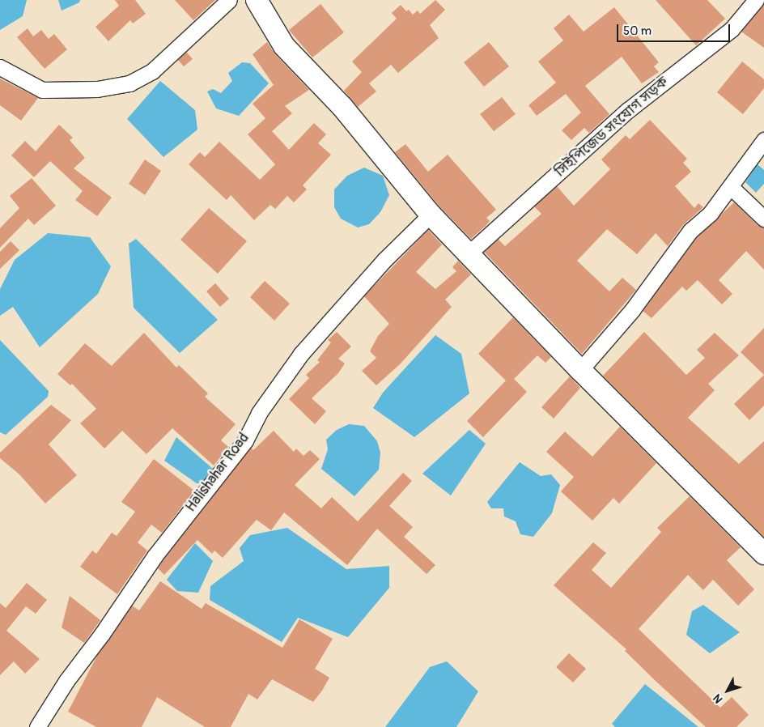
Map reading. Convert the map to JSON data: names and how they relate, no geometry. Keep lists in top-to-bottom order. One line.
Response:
{"streets":{"street":["সিইপিজেড সংযোগ সড়ক","Halishahar Road"]},"scale_bar":"50 m","north":"bottom left"}
